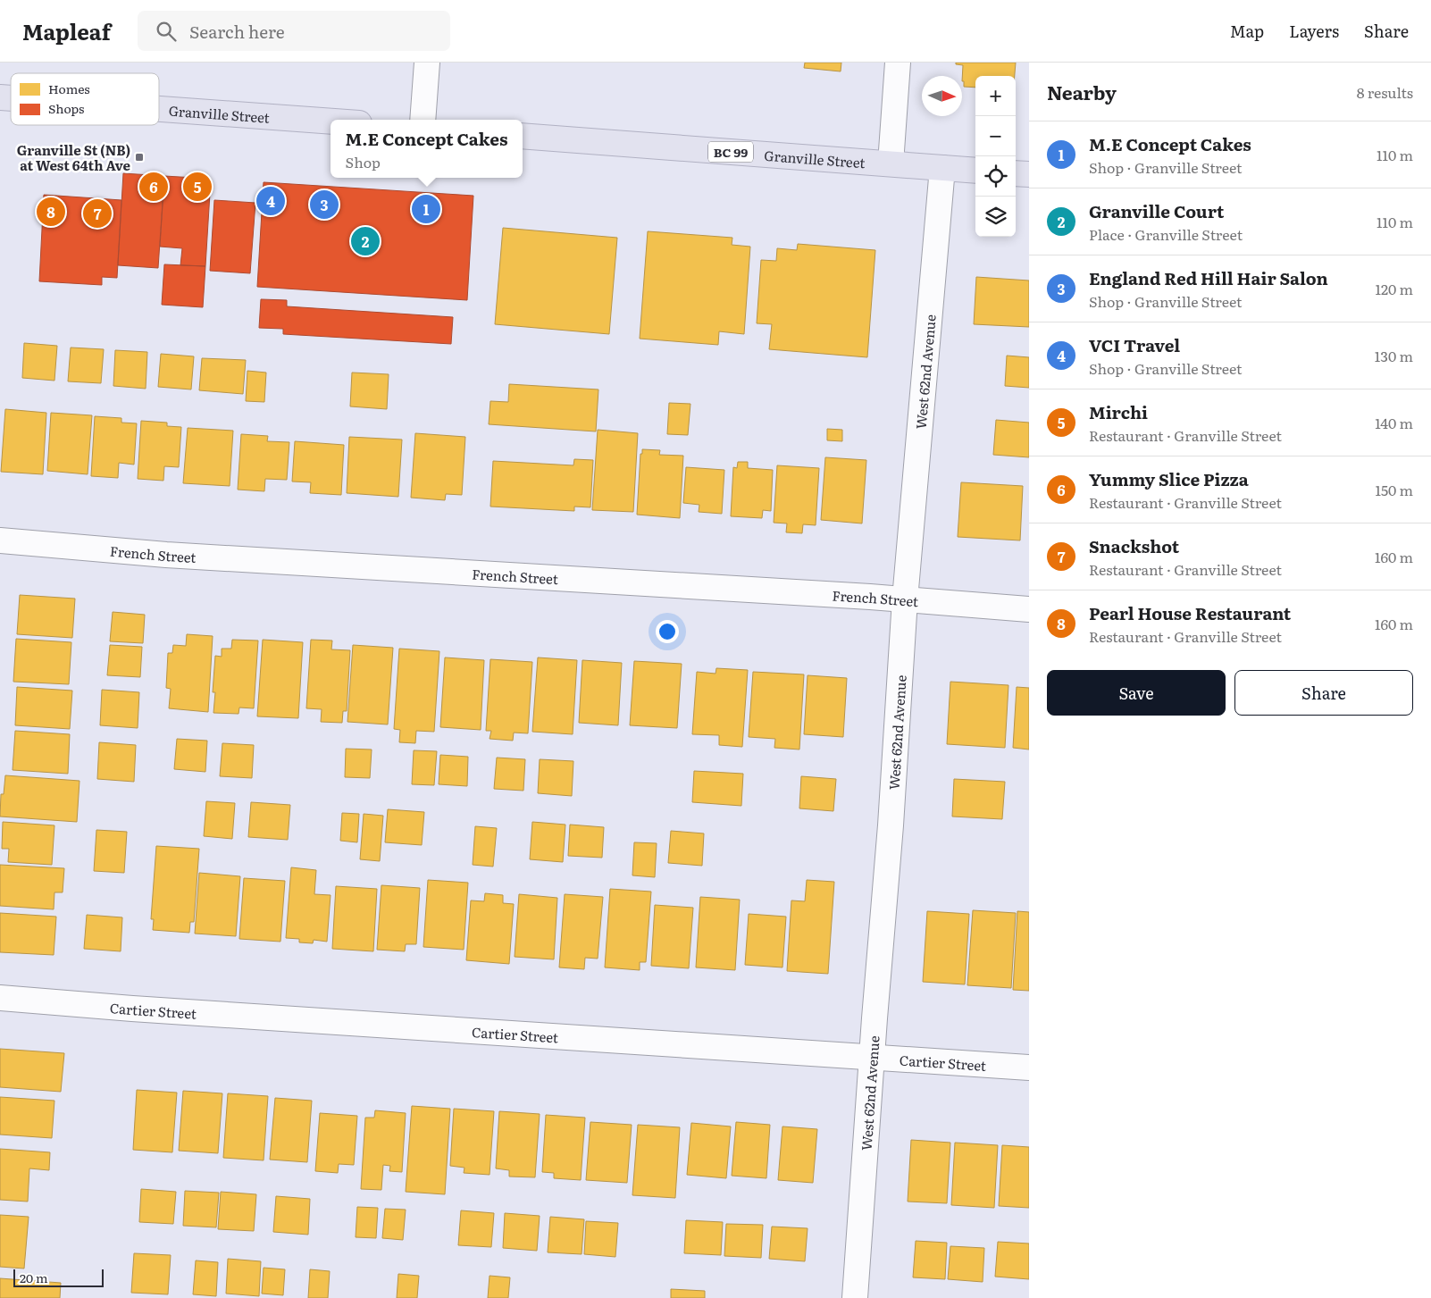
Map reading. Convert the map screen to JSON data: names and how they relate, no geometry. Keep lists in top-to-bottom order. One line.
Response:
{"streets":{"highway":["Granville Street","BC 99"],"street":["West 62nd Avenue","French Street","Cartier Street"]},"crossings":[["Granville Street","West 62nd Avenue"],["West 62nd Avenue","French Street"],["West 62nd Avenue","Cartier Street"]],"places":{"transit":["Granville St (NB) at West 64th Ave"]},"legend":["Homes","Shops"],"scale_bar":"20 m","north":"right","page":{"header":"Mapleaf","search":"Search here","nav":["Map","Layers","Share"],"heading":["Nearby","8 results"],"map_buttons":["+","−"],"popup":["M.E Concept Cakes","Shop"],"list":[{"mark":"1","name":"M.E Concept Cakes","note":"Shop · Granville Street","value":"110 m"},{"mark":"2","name":"Granville Court","note":"Place · Granville Street","value":"110 m"},{"mark":"3","name":"England Red Hill Hair Salon","note":"Shop · Granville Street","value":"120 m"},{"mark":"4","name":"VCI Travel","note":"Shop · Granville Street","value":"130 m"},{"mark":"5","name":"Mirchi","note":"Restaurant · Granville Street","value":"140 m"},{"mark":"6","name":"Yummy Slice Pizza","note":"Restaurant · Granville Street","value":"150 m"},{"mark":"7","name":"Snackshot","note":"Restaurant · Granville Street","value":"160 m"},{"mark":"8","name":"Pearl House Restaurant","note":"Restaurant · Granville Street","value":"160 m"}],"pins":["5","6","4","3","1","8","7","2"],"buttons":["Save","Share"],"scale":"20 m"}}
